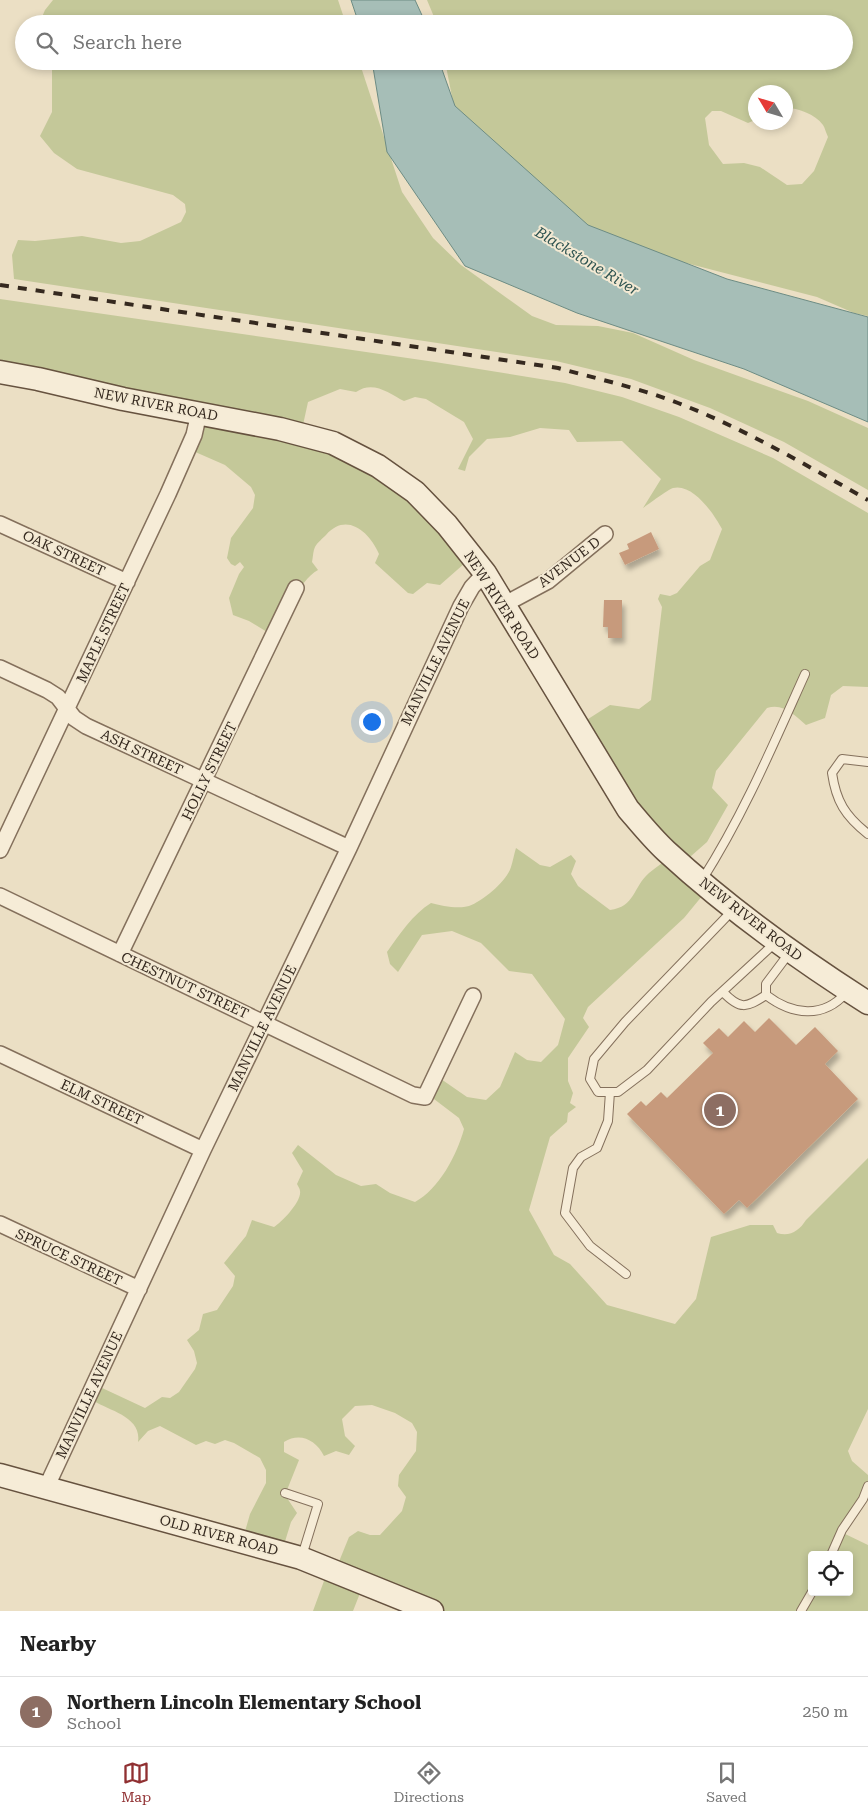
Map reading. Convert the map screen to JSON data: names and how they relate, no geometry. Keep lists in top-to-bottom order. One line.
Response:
{"streets":{"street":["NEW RIVER ROAD","OAK STREET","AVENUE D","MAPLE STREET","MANVILLE AVENUE","ASH STREET","HOLLY STREET","CHESTNUT STREET","ELM STREET","SPRUCE STREET","OLD RIVER ROAD"]},"crossings":[["NEW RIVER ROAD","AVENUE D"],["NEW RIVER ROAD","MAPLE STREET"],["NEW RIVER ROAD","MANVILLE AVENUE"],["OAK STREET","MAPLE STREET"],["MAPLE STREET","ASH STREET"],["MANVILLE AVENUE","ASH STREET"],["MANVILLE AVENUE","CHESTNUT STREET"],["MANVILLE AVENUE","ELM STREET"],["MANVILLE AVENUE","SPRUCE STREET"],["MANVILLE AVENUE","OLD RIVER ROAD"],["ASH STREET","HOLLY STREET"],["HOLLY STREET","CHESTNUT STREET"]],"water":["Blackstone River"],"north":"top left","page":{"search":"Search here","pins":"1","heading":"Nearby","list":[{"mark":"1","name":"Northern Lincoln Elementary School","note":"School","value":"250 m"}],"nav":["Map","Directions","Saved"]}}
